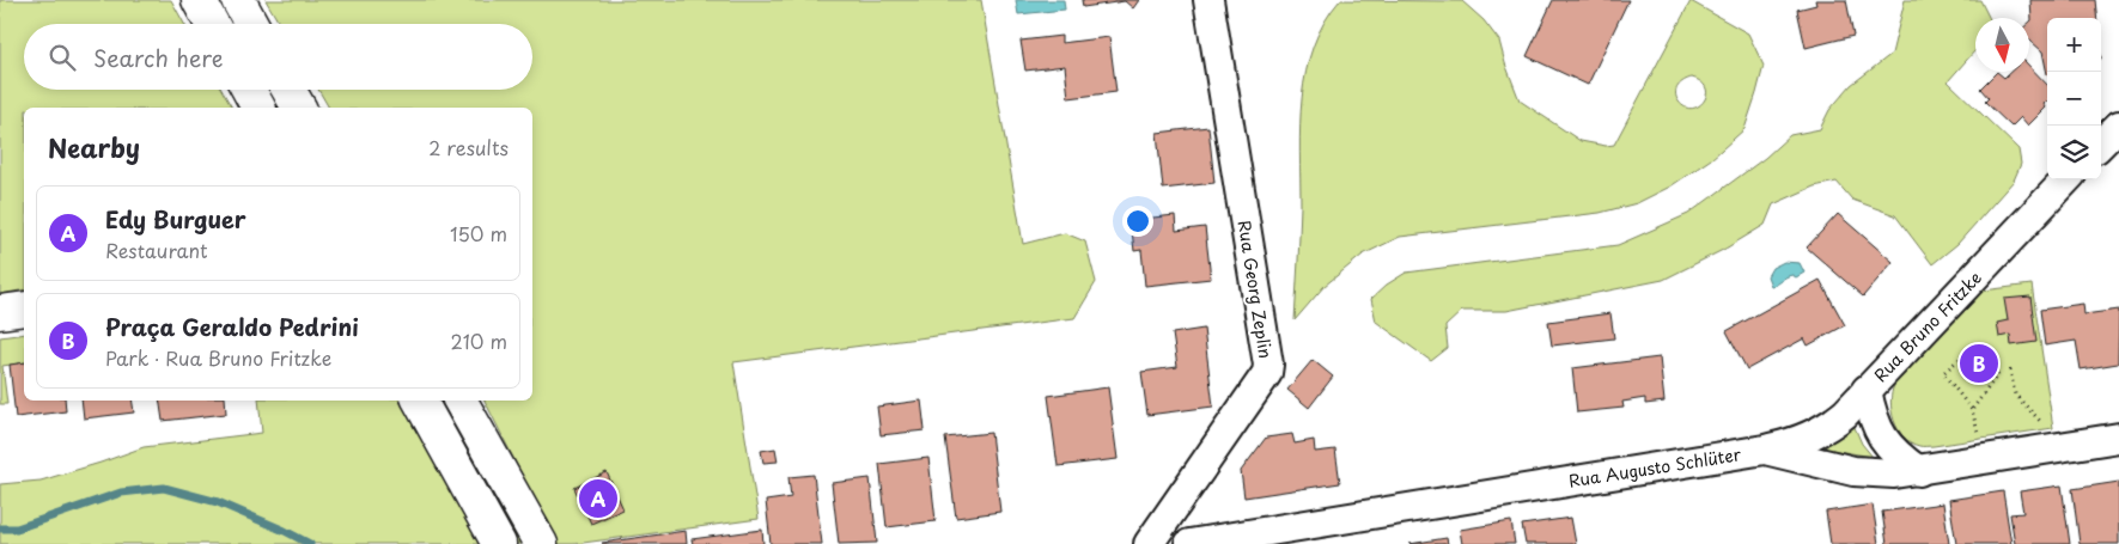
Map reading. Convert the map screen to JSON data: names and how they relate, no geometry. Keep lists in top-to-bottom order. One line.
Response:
{"streets":{"street":["Rua Georg Zeplin","Rua Bruno Fritzke","Rua Augusto Schlüter"]},"crossings":[["Rua Bruno Fritzke","Rua Augusto Schlüter"]],"north":"bottom","page":{"map_buttons":["+","−"],"search":"Search here","heading":["Nearby","2 results"],"list":[{"mark":"A","name":"Edy Burguer","note":"Restaurant","value":"150 m"},{"mark":"B","name":"Praça Geraldo Pedrini","note":"Park · Rua Bruno Fritzke","value":"210 m"}],"pins":["B","A"]}}
